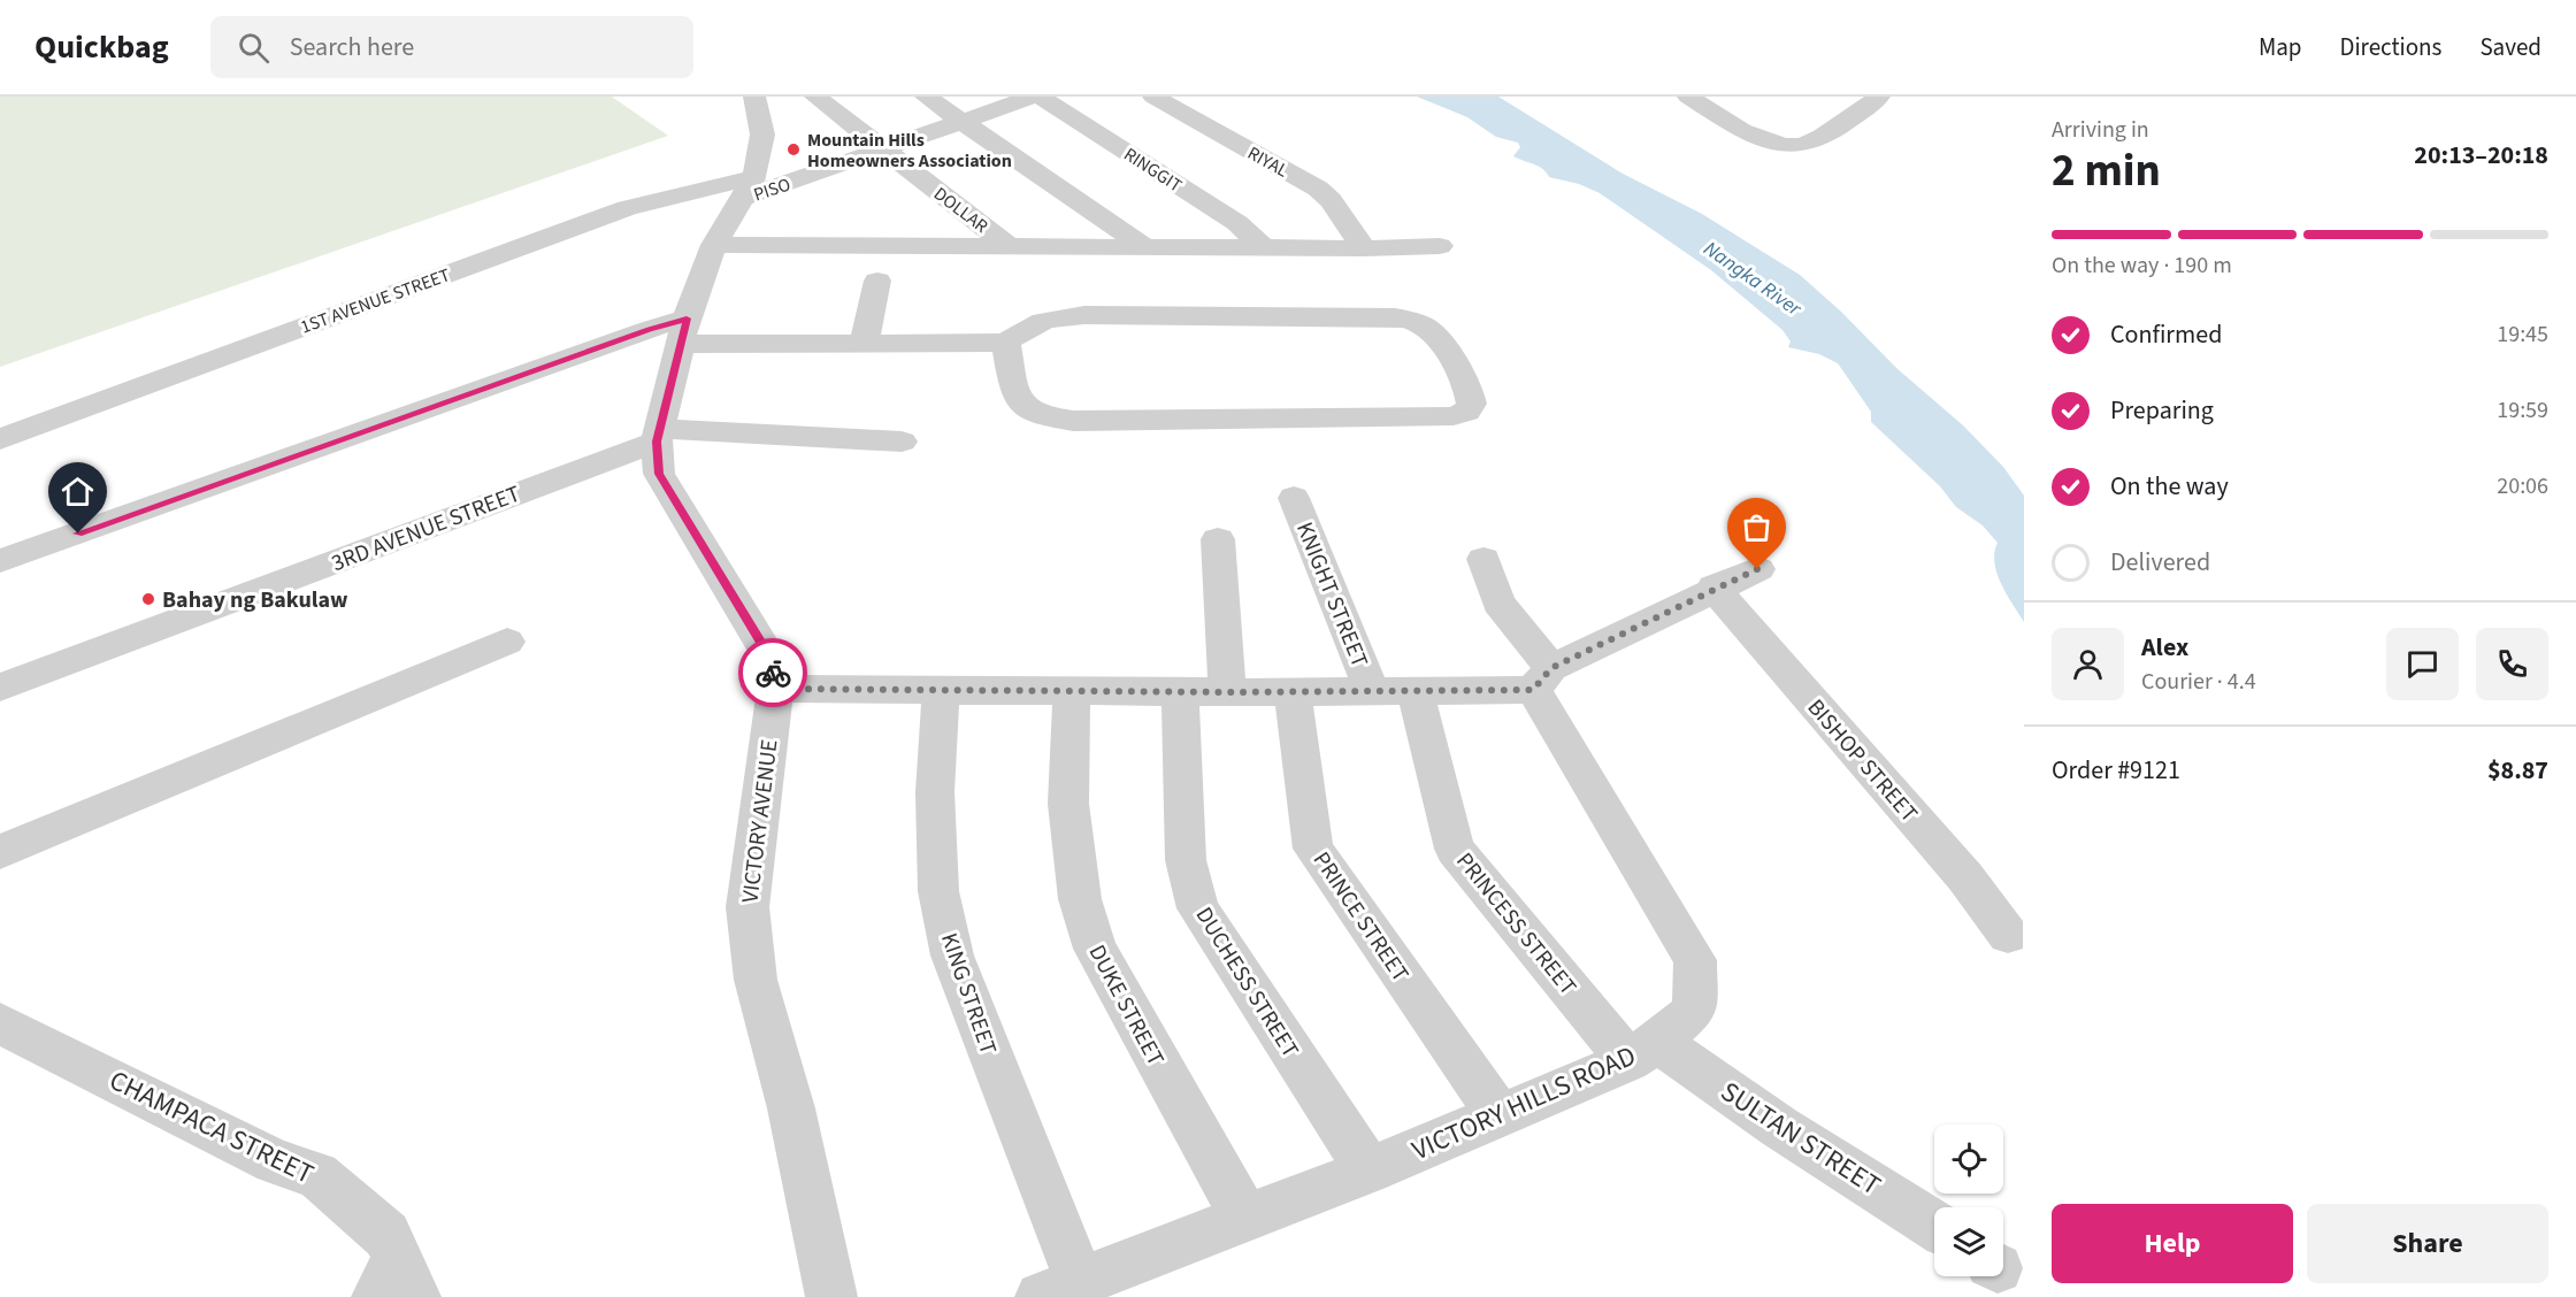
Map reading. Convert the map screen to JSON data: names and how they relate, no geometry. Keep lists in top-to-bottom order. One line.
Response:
{"streets":{"street":["RIYAL","RINGGIT","PISO","DOLLAR","1ST AVENUE STREET","3RD AVENUE STREET","KNIGHT STREET","BISHOP STREET","VICTORY AVENUE","PRINCE STREET","PRINCESS STREET","DUCHESS STREET","KING STREET","DUKE STREET","VICTORY HILLS ROAD","CHAMPACA STREET","SULTAN STREET"]},"crossings":[["PISO","DOLLAR"],["PISO","1ST AVENUE STREET"],["PISO","VICTORY AVENUE"],["1ST AVENUE STREET","VICTORY AVENUE"],["3RD AVENUE STREET","VICTORY AVENUE"],["PRINCE STREET","VICTORY HILLS ROAD"],["PRINCESS STREET","VICTORY HILLS ROAD"],["PRINCESS STREET","SULTAN STREET"],["DUCHESS STREET","VICTORY HILLS ROAD"],["KING STREET","VICTORY HILLS ROAD"],["DUKE STREET","VICTORY HILLS ROAD"],["VICTORY HILLS ROAD","SULTAN STREET"]],"water":["Nangka River"],"places":["Mountain Hills Homeowners Association","Bahay ng Bakulaw"],"page":{"header":"Quickbag","search":"Search here","nav":["Map","Directions","Saved"],"heading":["2 min","Arriving in","20:13–20:18"],"panel":["Alex","Courier · 4.4","Order #9121","$8.87"],"bar":"On the way · 190 m","list":[["Confirmed","19:45"],["Preparing","19:59"],["On the way","20:06"],"Delivered"],"buttons":["Help","Share"]}}
